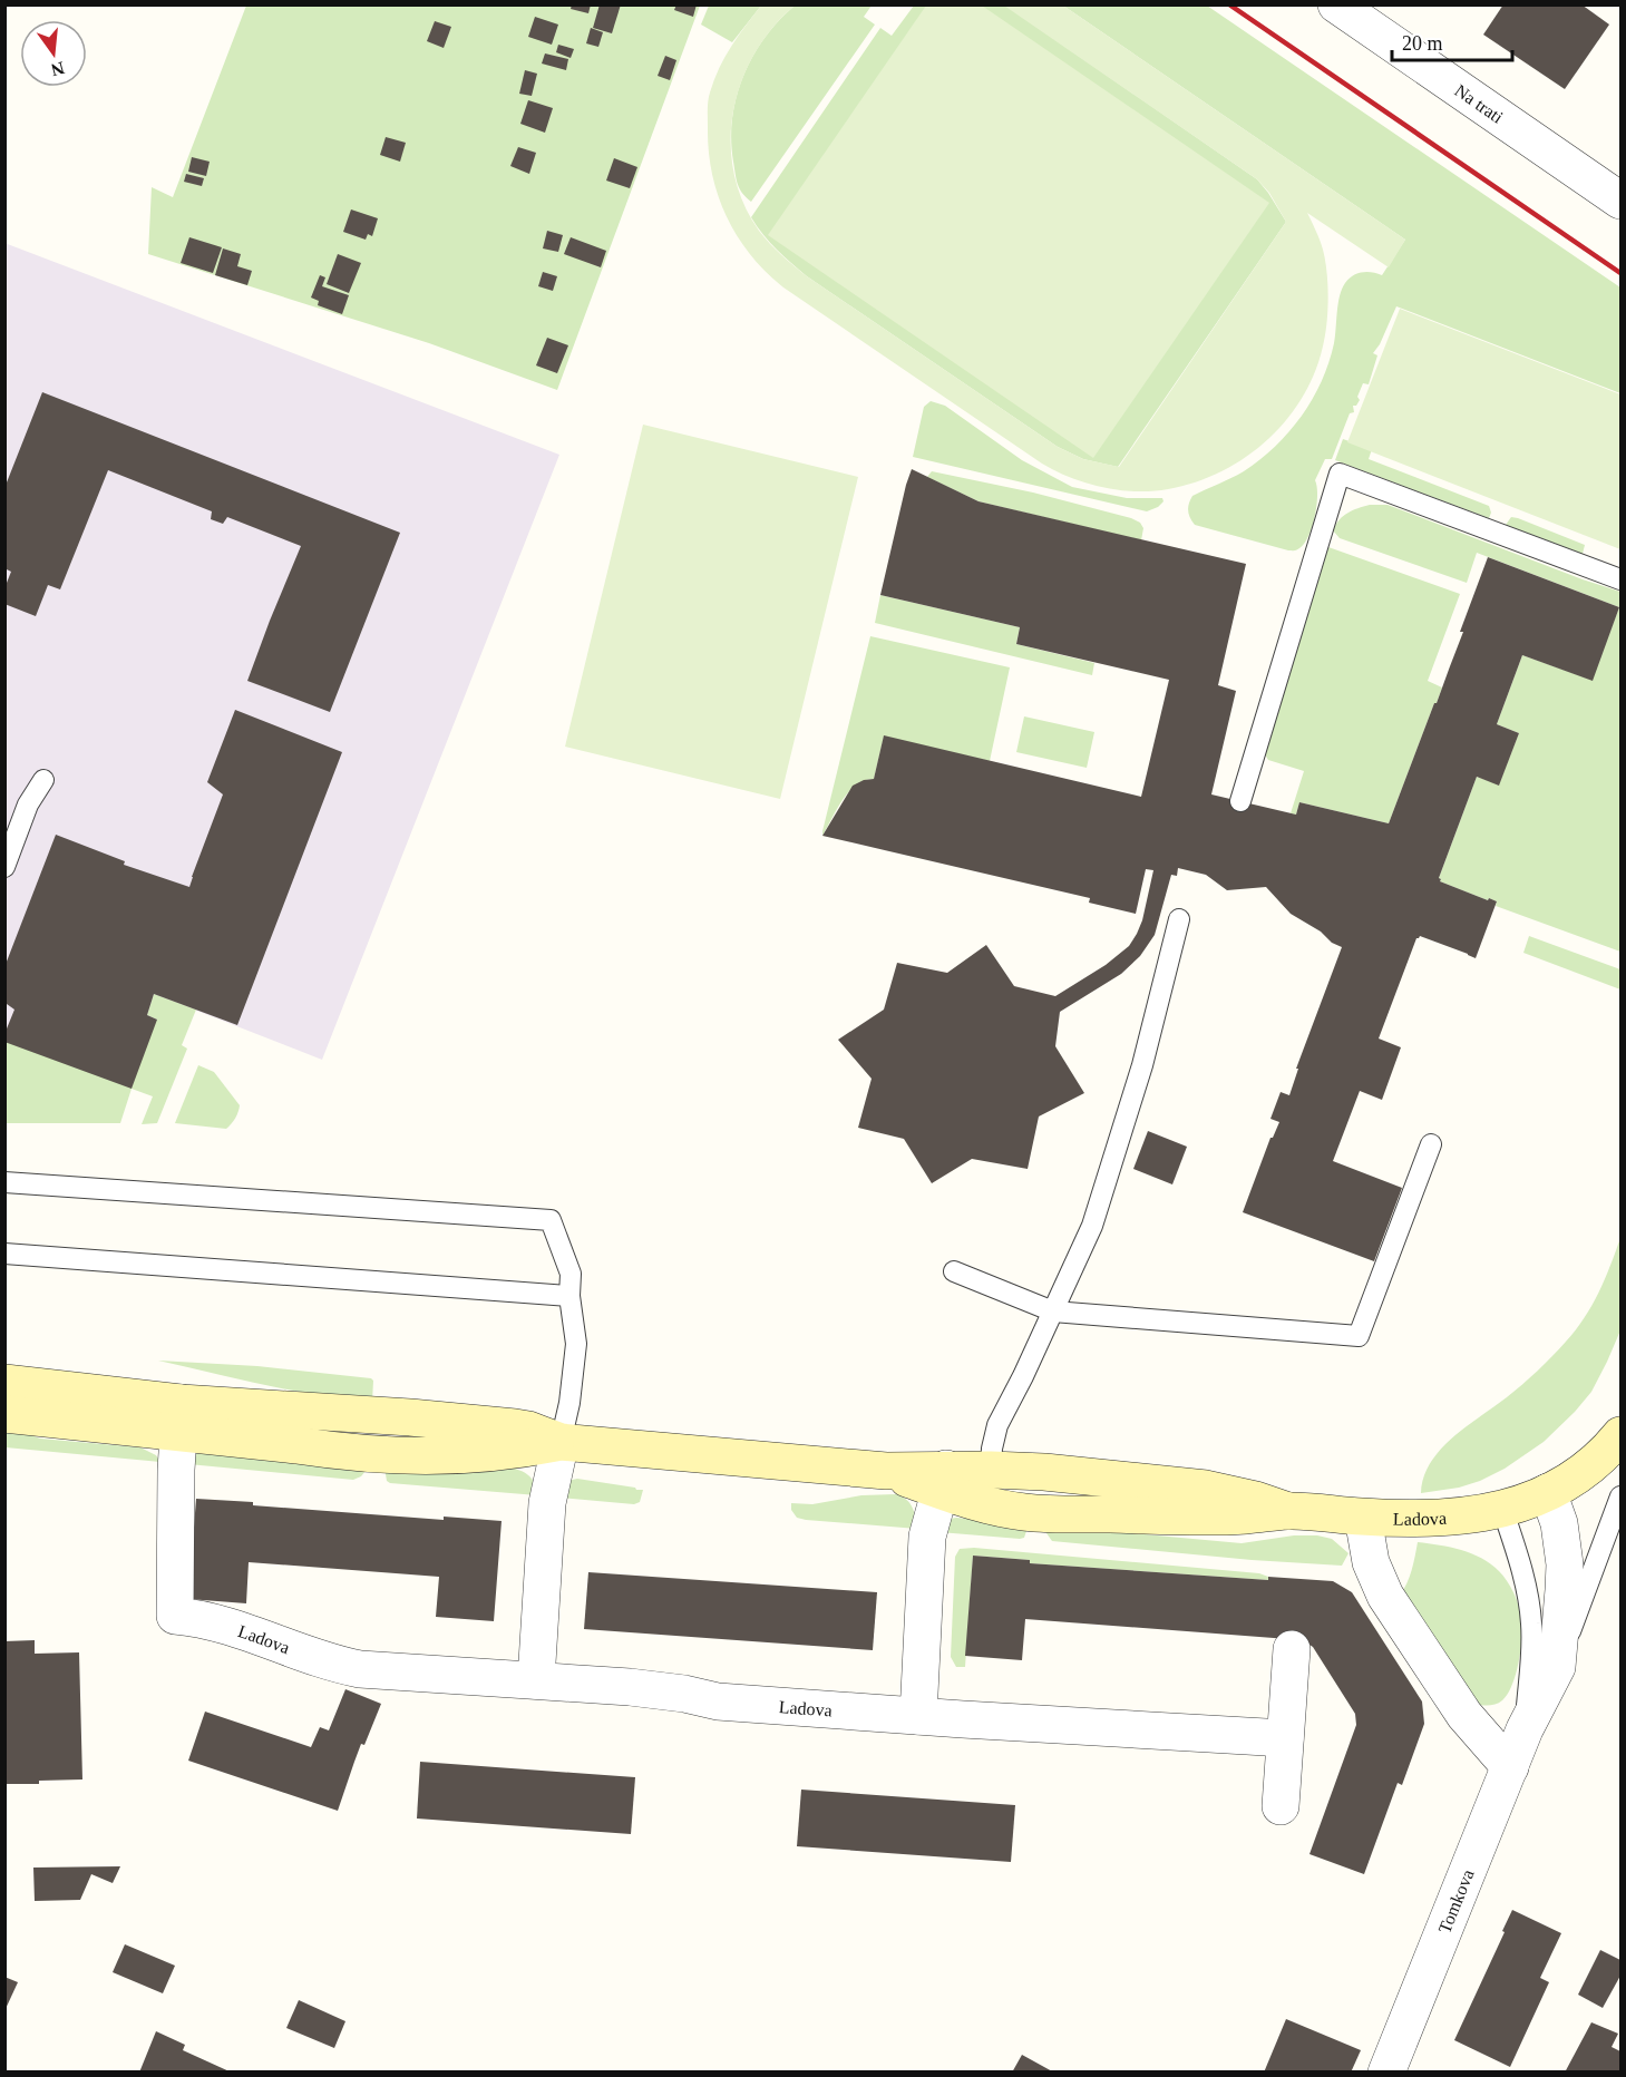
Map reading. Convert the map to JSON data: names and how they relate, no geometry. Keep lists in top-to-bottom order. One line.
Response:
{"streets":{"main road":["Ladova"],"street":["Na trati","Tomkova"]},"crossings":[["Ladova","Tomkova"]],"scale_bar":"20 m","north":"bottom"}
